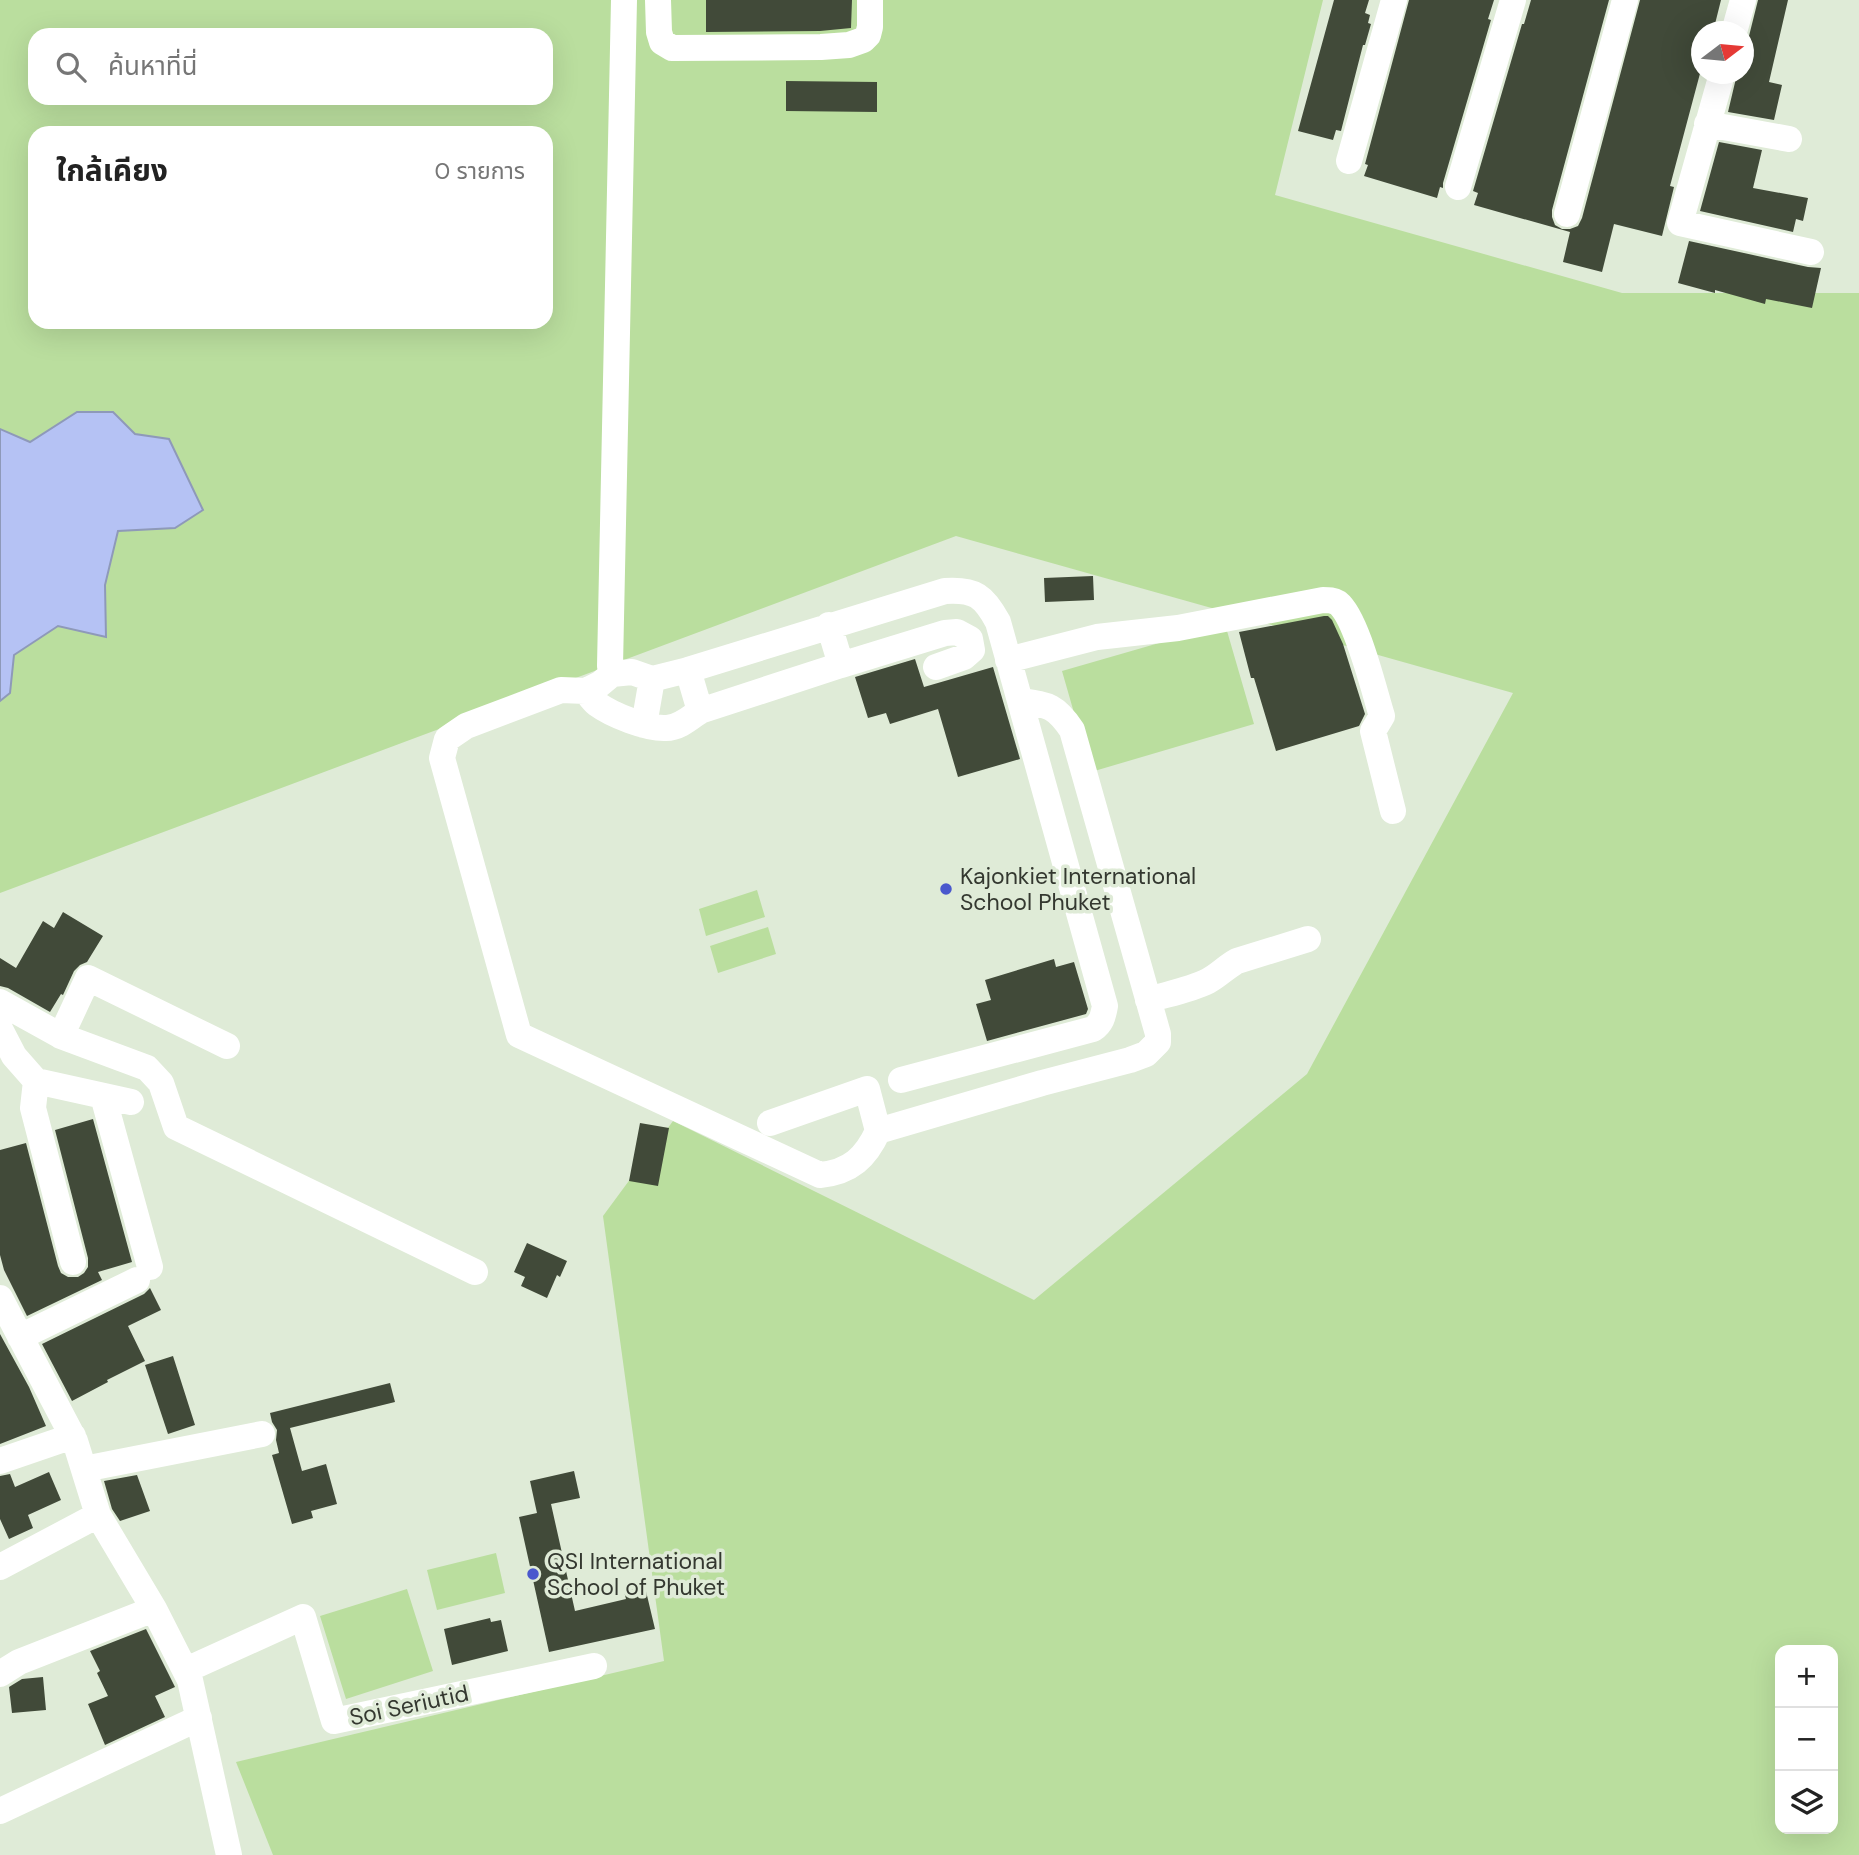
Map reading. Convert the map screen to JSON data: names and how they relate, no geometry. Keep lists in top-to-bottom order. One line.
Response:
{"streets":{"street":["Soi Seriutid"]},"places":["Kajonkiet International School Phuket","QSI International School of Phuket"],"north":"right","page":{"search":"ค้นหาที่นี่","heading":["ใกล้เคียง","0 รายการ"],"map_buttons":["+","−"]}}
